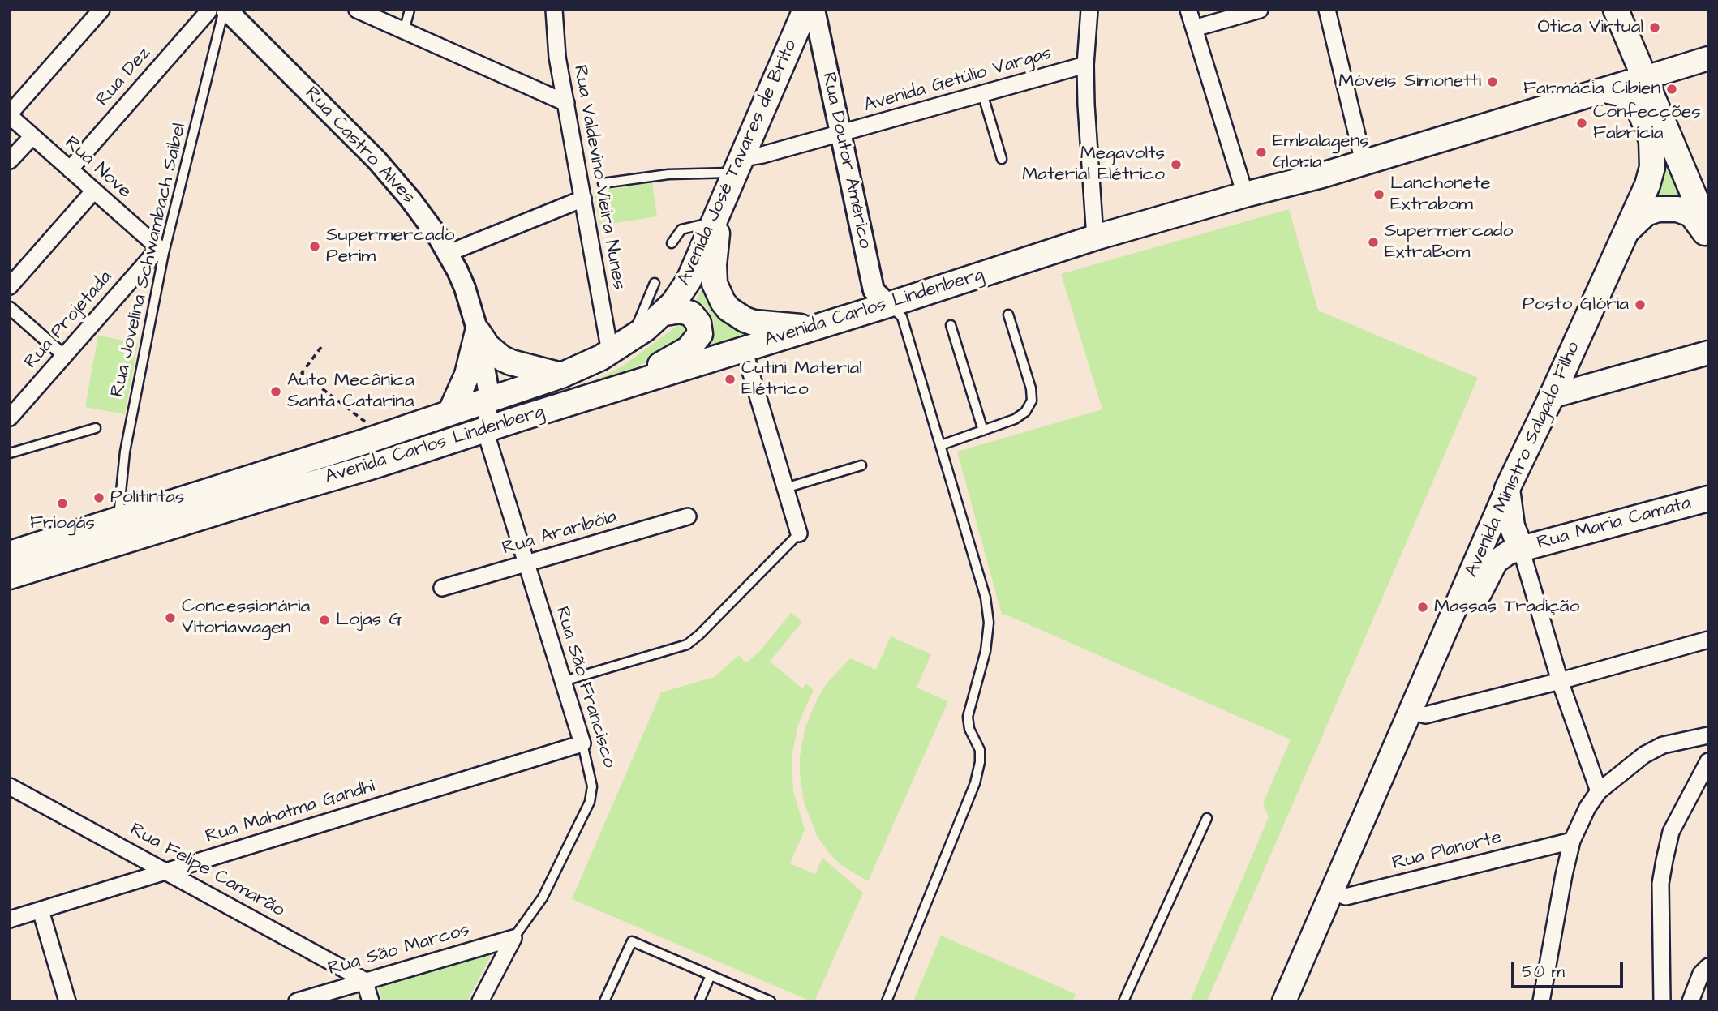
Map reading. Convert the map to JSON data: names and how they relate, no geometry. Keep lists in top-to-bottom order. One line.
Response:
{"streets":{"main road":["Avenida José Tavares de Brito","Avenida Carlos Lindenberg","Avenida Ministro Salgado Filho","Rua Maria Camata"],"street":["Rua Dez","Avenida Getúlio Vargas","Rua Castro Alves","Rua Doutor Américo","Rua Nove","Rua Valdevino Vieira Nunes","Rua Projetada","Rua Araribóia","Rua São Francisco","Rua Mahatma Gandhi","Rua Planorte","Rua Felipe Camarão","Rua São Marcos"],"lane":["Rua Jovelina Schwambach Saibel"]},"crossings":[["Rua Dez","Rua Castro Alves"],["Rua Dez","Rua Nove"],["Rua Dez","Rua Jovelina Schwambach Saibel"],["Avenida Getúlio Vargas","Rua Doutor Américo"],["Avenida Getúlio Vargas","Avenida José Tavares de Brito"],["Rua Castro Alves","Rua Jovelina Schwambach Saibel"],["Rua Castro Alves","Avenida Carlos Lindenberg"],["Rua Castro Alves","Rua São Francisco"],["Rua Doutor Américo","Avenida Carlos Lindenberg"],["Avenida José Tavares de Brito","Avenida Carlos Lindenberg"],["Rua Nove","Rua Projetada"],["Rua Valdevino Vieira Nunes","Avenida Carlos Lindenberg"],["Rua Jovelina Schwambach Saibel","Avenida Carlos Lindenberg"],["Avenida Carlos Lindenberg","Avenida Ministro Salgado Filho"],["Avenida Carlos Lindenberg","Rua São Francisco"],["Avenida Ministro Salgado Filho","Rua Maria Camata"],["Avenida Ministro Salgado Filho","Rua Planorte"],["Rua Araribóia","Rua São Francisco"],["Rua São Francisco","Rua Mahatma Gandhi"],["Rua São Francisco","Rua São Marcos"],["Rua Mahatma Gandhi","Rua Felipe Camarão"],["Rua Felipe Camarão","Rua São Marcos"]],"places":["Ótica Virtual","Móveis Simonetti","Farmácia Cibien","Confecções Fabrícia","Embalagens Gloria","Megavolts Material Elétrico","Lanchonete Extrabom","Supermercado ExtraBom","Supermercado Perim","Posto Glória","Cutini Material Elétrico","Auto Mecânica Santa Catarina","Politintas","Friogás","Massas Tradição","Concessionária Vitoriawagen","Lojas G"],"scale_bar":"50 m"}
